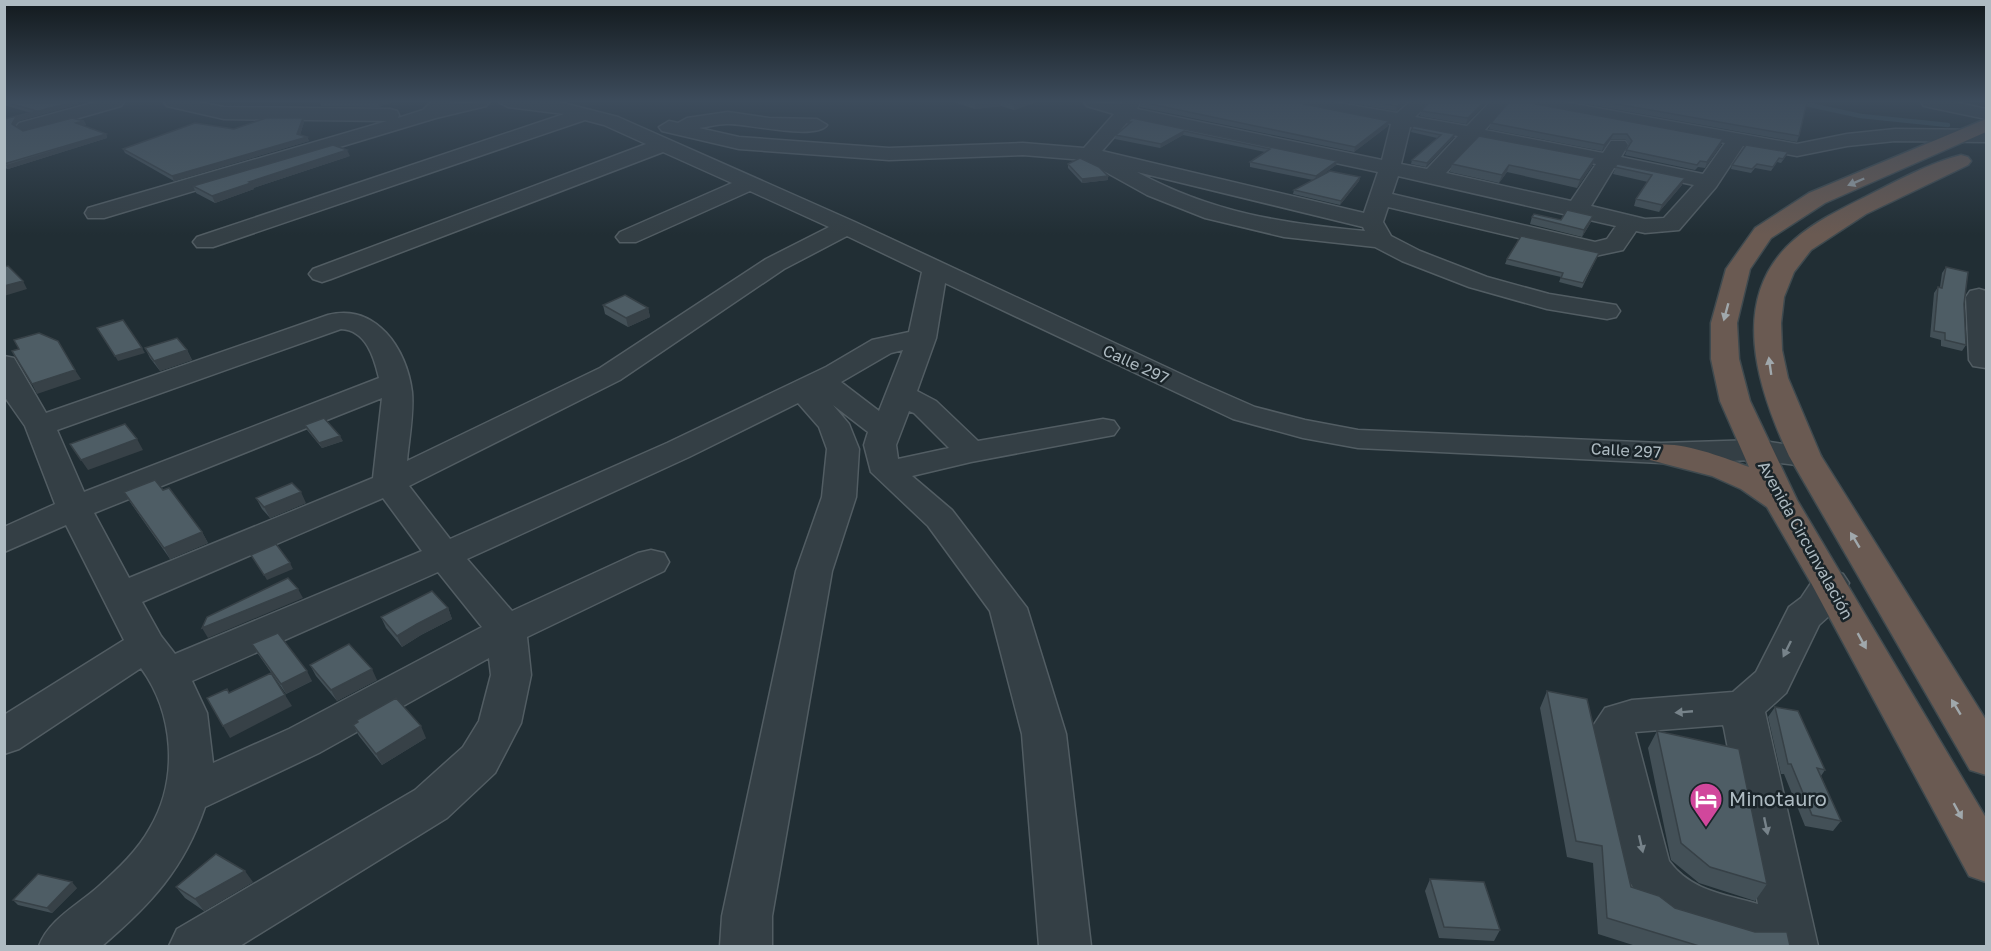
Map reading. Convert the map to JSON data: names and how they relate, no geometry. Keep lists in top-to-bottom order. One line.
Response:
{"streets":{"highway":["Avenida Circunvalación"],"street":["Calle 297"]},"crossings":[["Calle 297","Avenida Circunvalación"]],"places":{"hotel":["Minotauro"]}}
